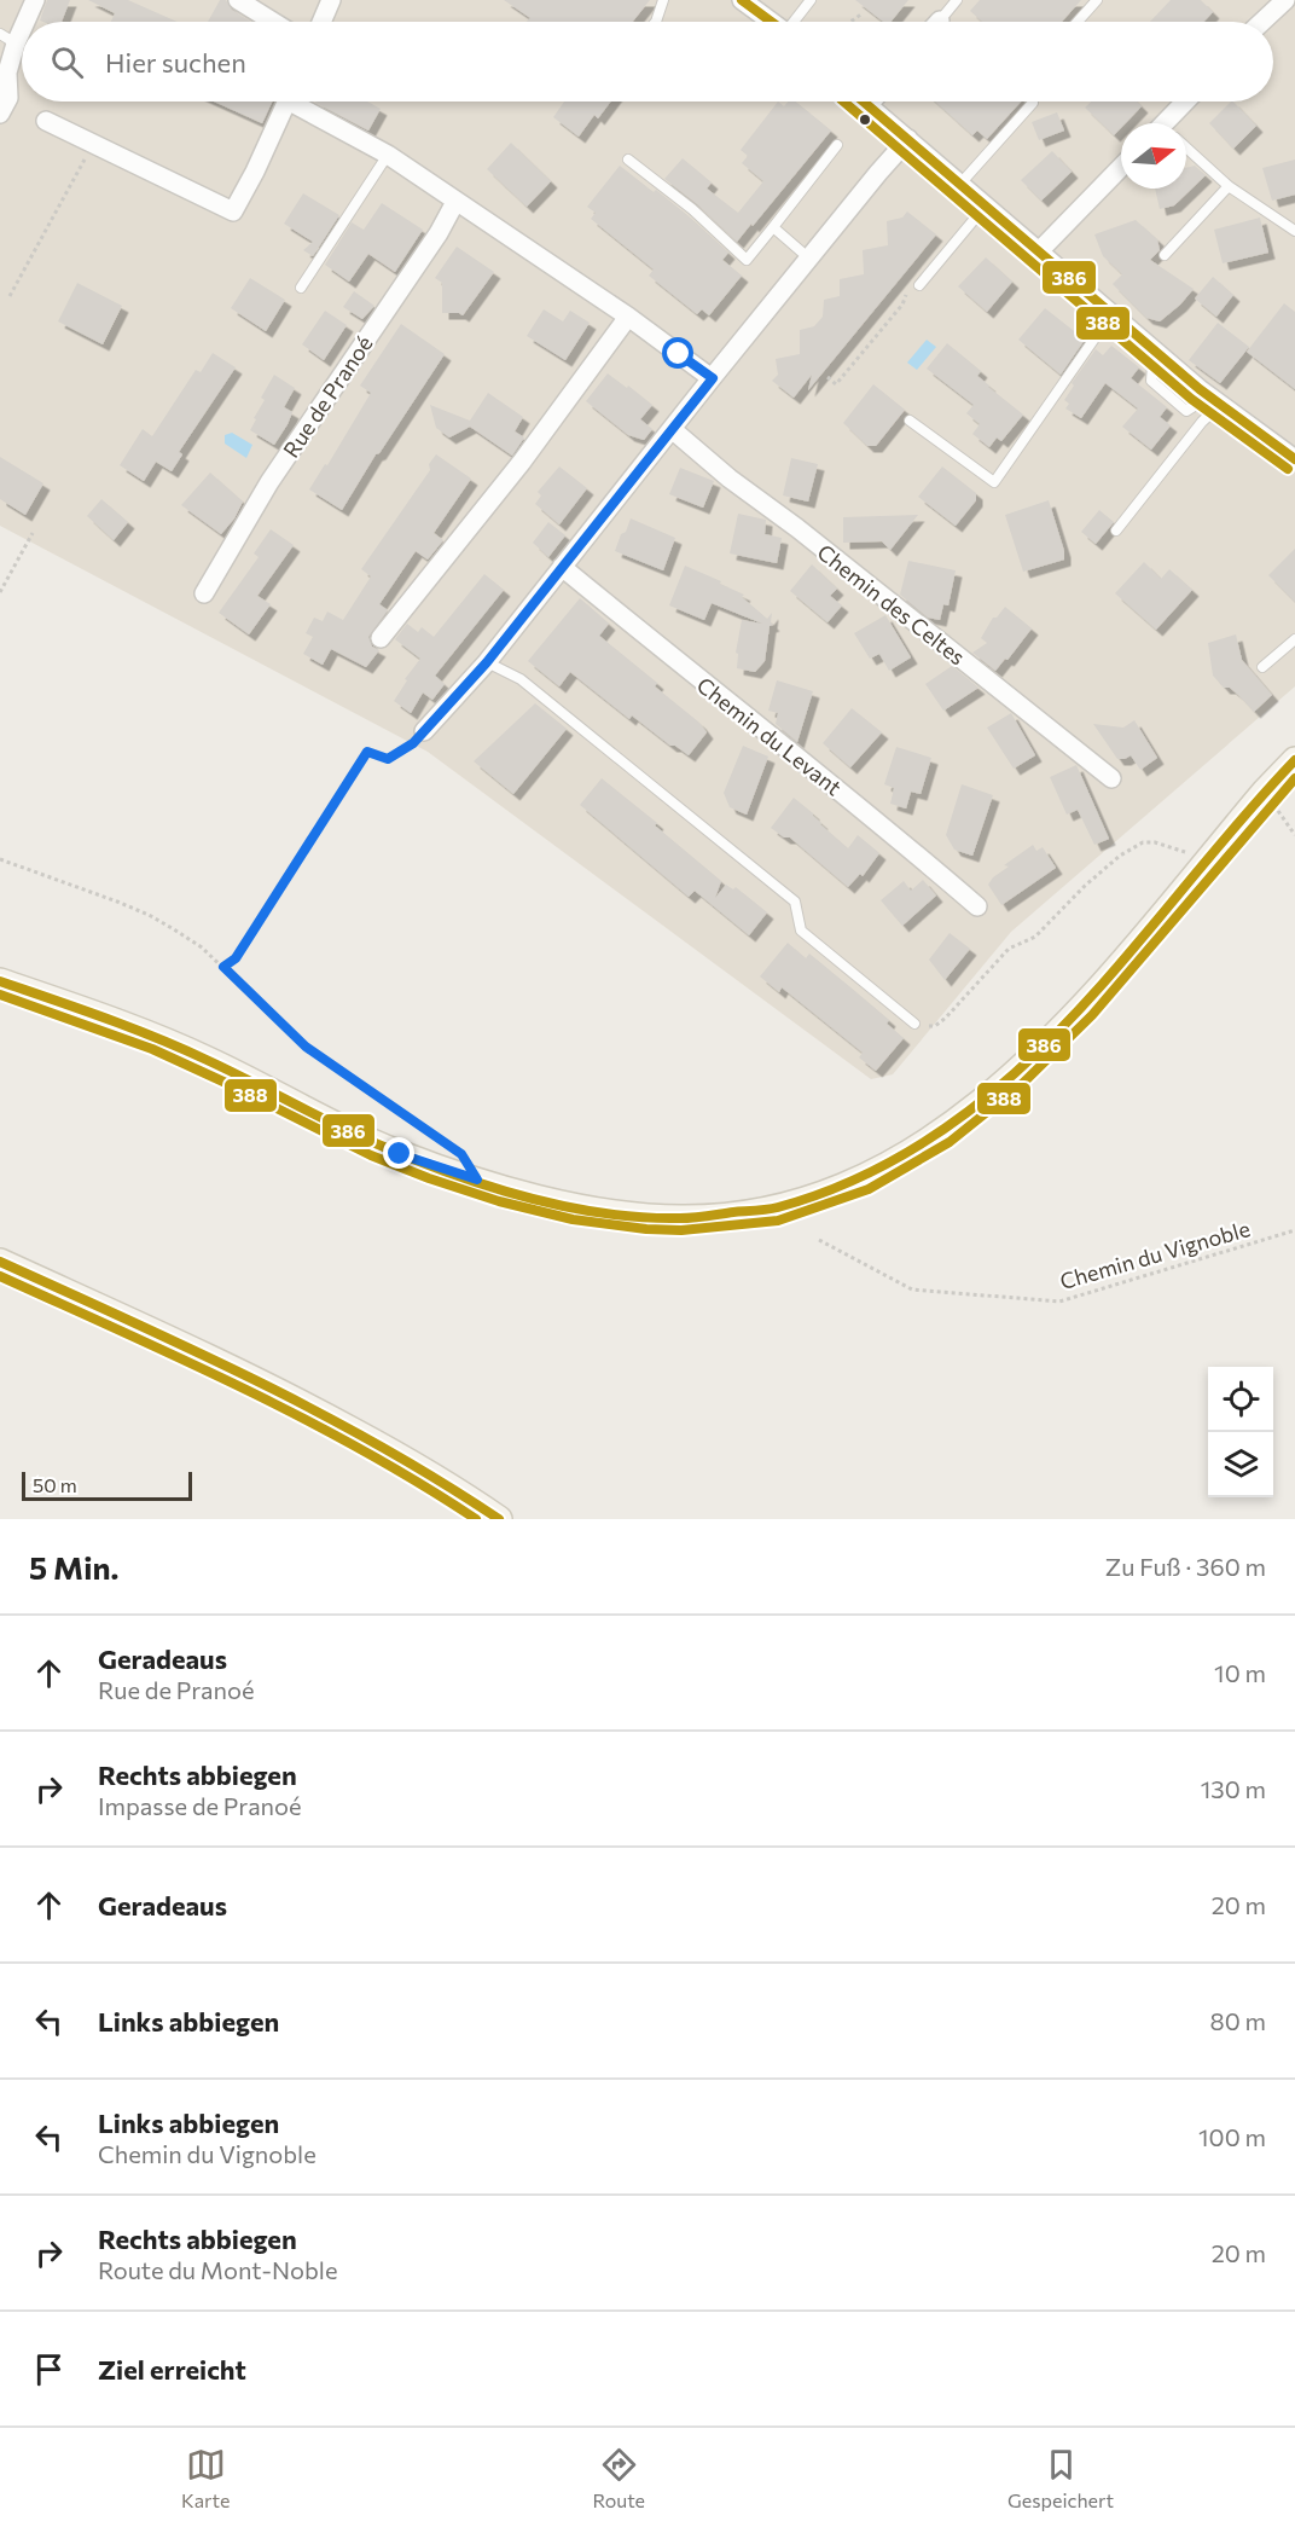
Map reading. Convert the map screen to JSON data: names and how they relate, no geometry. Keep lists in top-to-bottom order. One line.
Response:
{"streets":{"street":["Rue de Pranoé","Chemin des Celtes","Chemin du Levant"],"path":["Chemin du Vignoble"]},"lines":["transit line 386","transit line 388"],"scale_bar":"50 m","north":"right","page":{"search":"Hier suchen","scale":"50 m","heading":["5 Min.","Zu Fuß · 360 m"],"list":[["Geradeaus","Rue de Pranoé","10 m"],["Rechts abbiegen","Impasse de Pranoé","130 m"],["Geradeaus","20 m"],["Links abbiegen","80 m"],["Links abbiegen","Chemin du Vignoble","100 m"],["Rechts abbiegen","Route du Mont-Noble","20 m"],"Ziel erreicht"],"nav":["Karte","Route","Gespeichert"]}}
